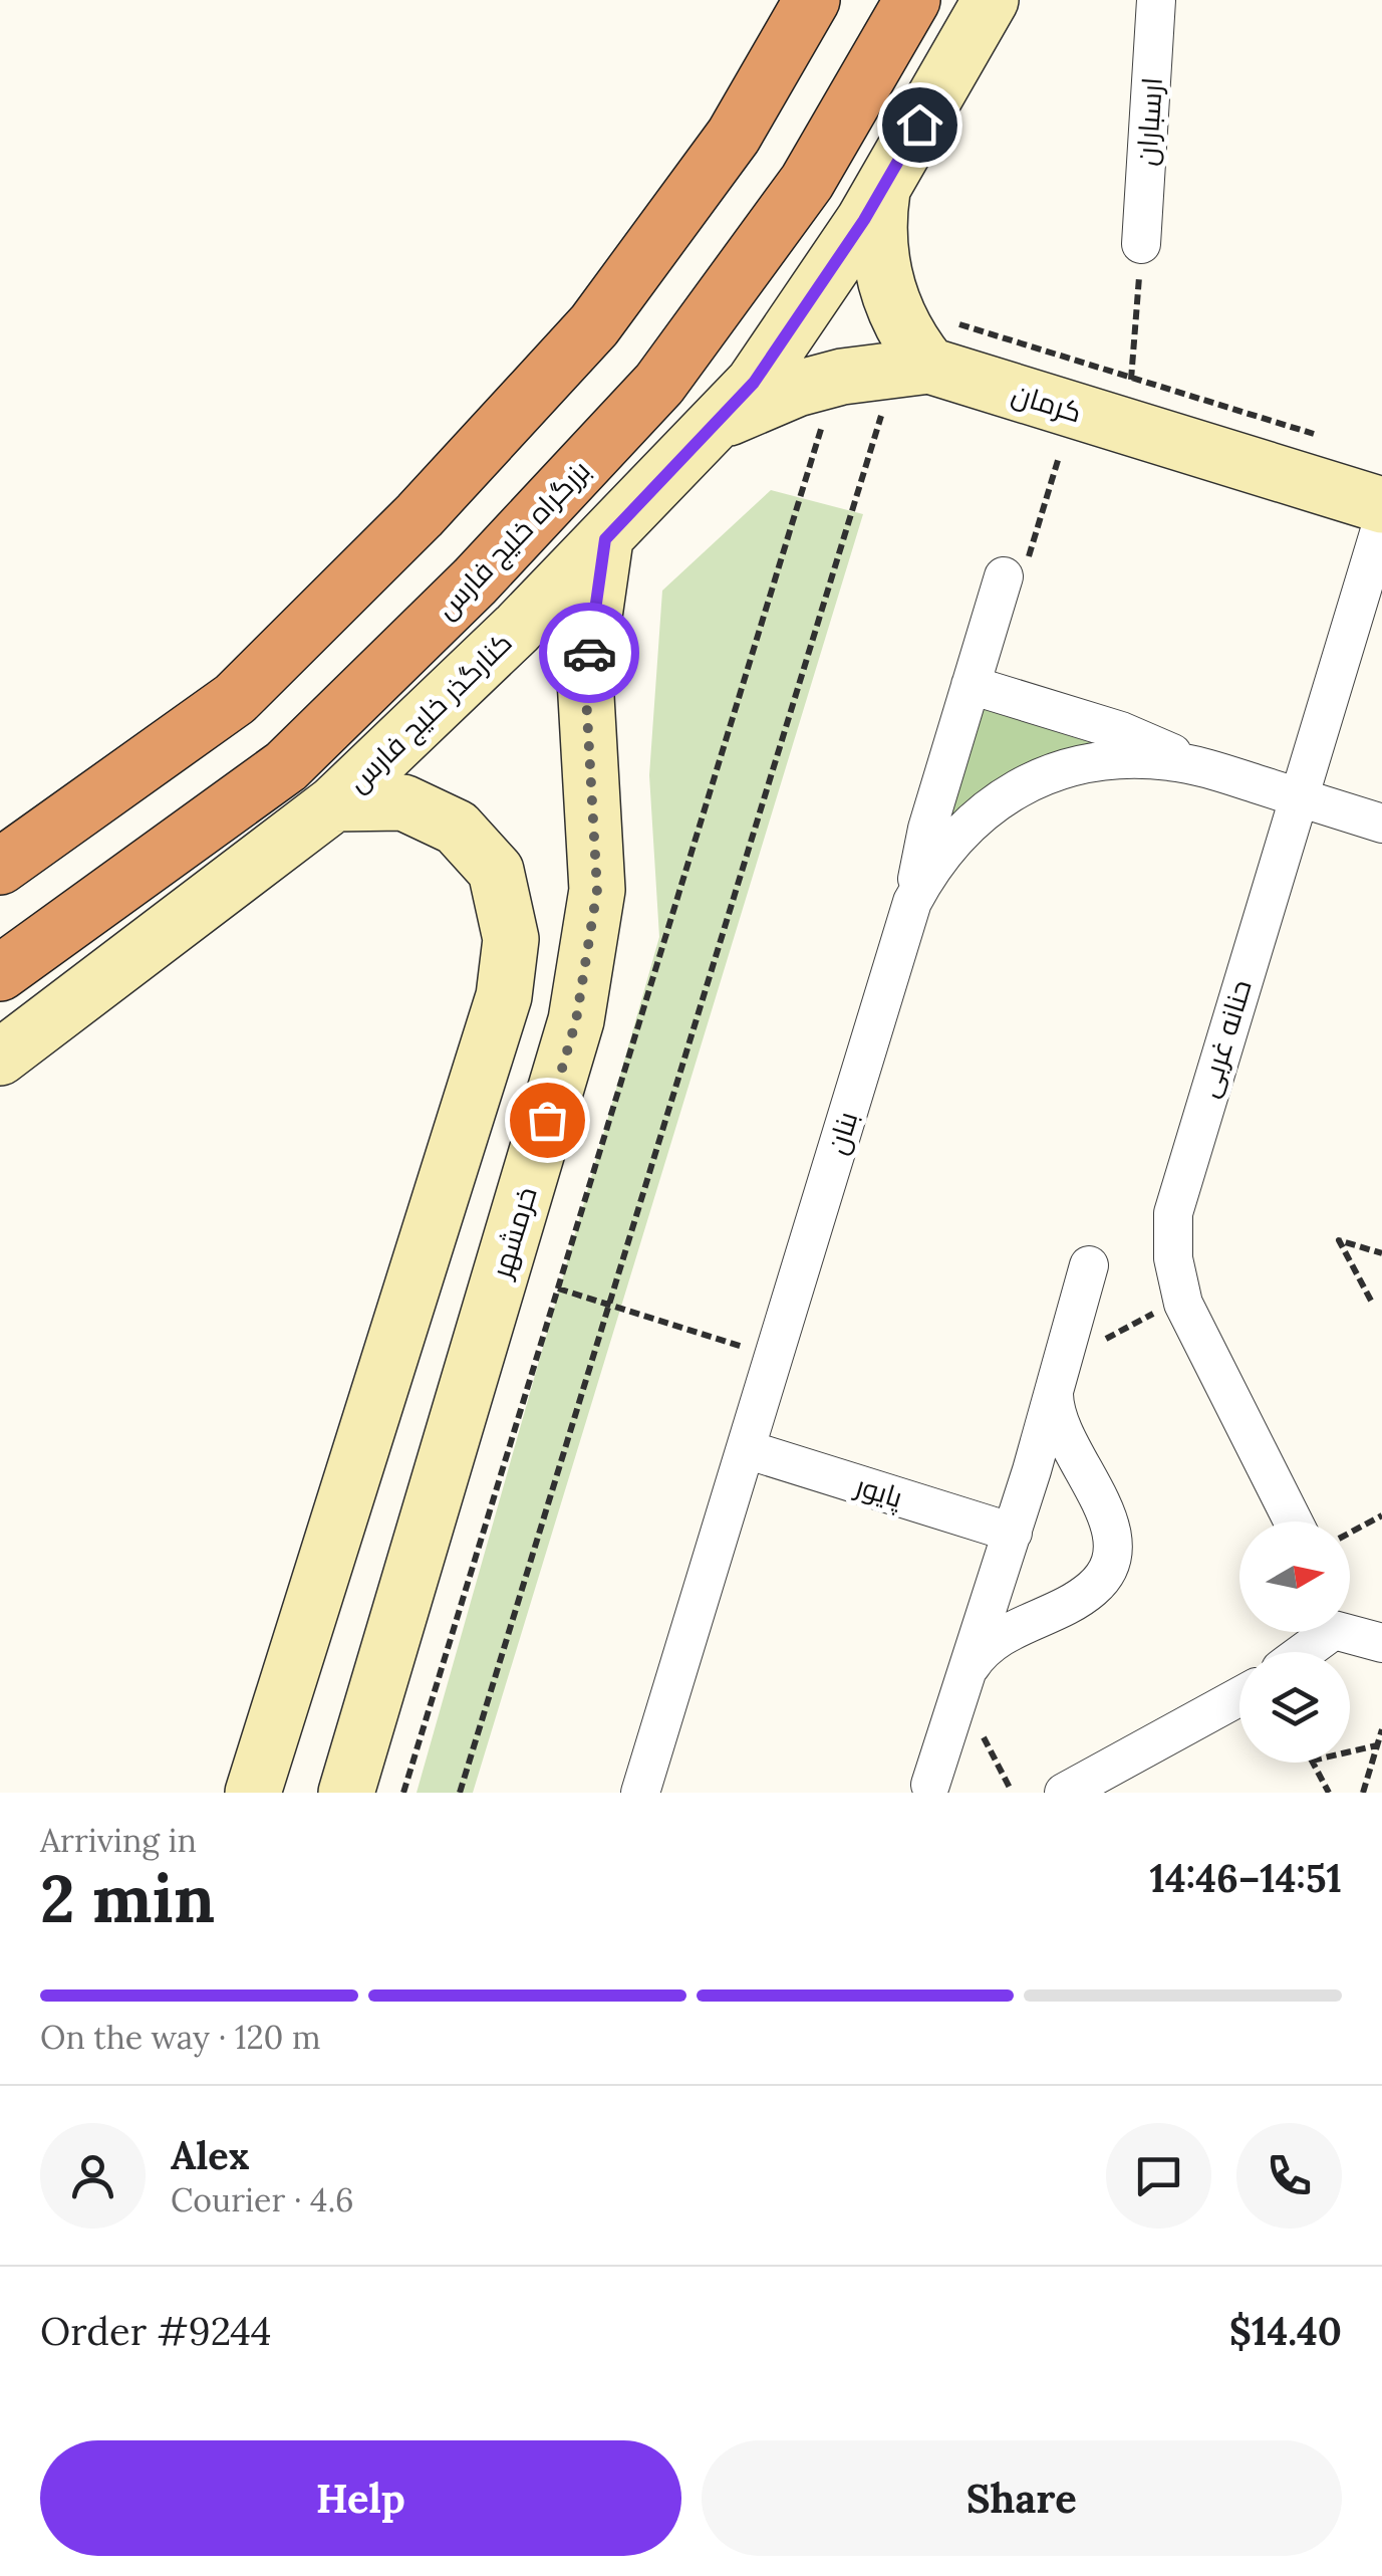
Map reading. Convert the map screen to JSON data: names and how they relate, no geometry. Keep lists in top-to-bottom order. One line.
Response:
{"streets":{"highway":["بزرگراه خلیج فارس"],"street":["ارسباران","کرمان","کنارگذر خلیج فارس","حنانه غربی","بنان","خرمشهر","پایور"]},"crossings":[["کرمان","کنارگذر خلیج فارس"],["کنارگذر خلیج فارس","خرمشهر"],["حنانه غربی","بنان"],["بنان","پایور"]],"north":"right","page":{"heading":["2 min","Arriving in","14:46–14:51"],"panel":["Alex","Courier · 4.6","Order #9244","$14.40"],"bar":"On the way · 120 m","buttons":["Help","Share"]}}
